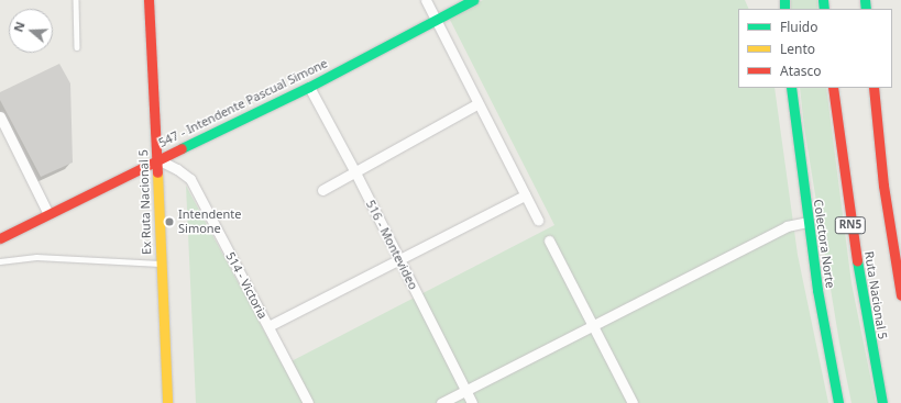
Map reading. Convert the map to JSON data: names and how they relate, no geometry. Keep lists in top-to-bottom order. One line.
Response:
{"streets":{"main road":["547 - Intendente Pascual Simone","Ex Ruta Nacional 5","RN5","Colectora Norte","Ruta Nacional 5"],"street":["516 - Montevideo","514 - Victoria"]},"crossings":[["547 - Intendente Pascual Simone","Ex Ruta Nacional 5"],["547 - Intendente Pascual Simone","516 - Montevideo"],["547 - Intendente Pascual Simone","514 - Victoria"],["Ex Ruta Nacional 5","514 - Victoria"]],"places":["Intendente Simone"],"legend":["Fluido","Lento","Atasco"],"north":"left"}
